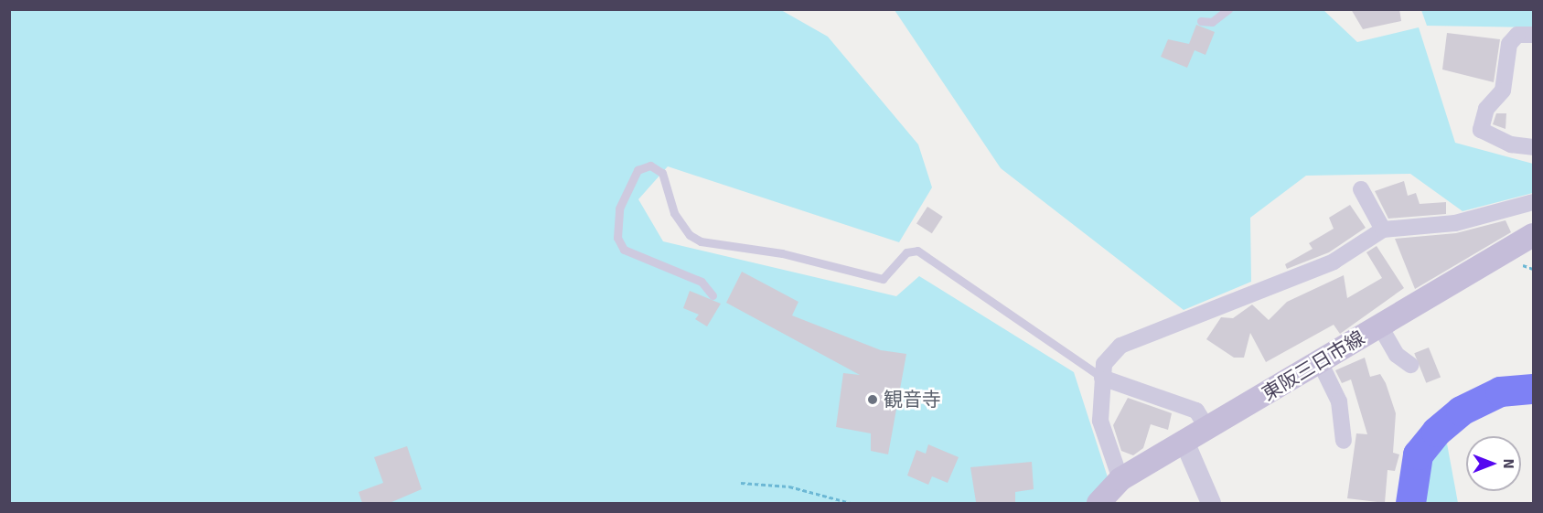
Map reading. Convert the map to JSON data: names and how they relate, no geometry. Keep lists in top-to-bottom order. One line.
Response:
{"streets":{"main road":["東阪三日市線"]},"places":["観音寺"],"north":"right"}
